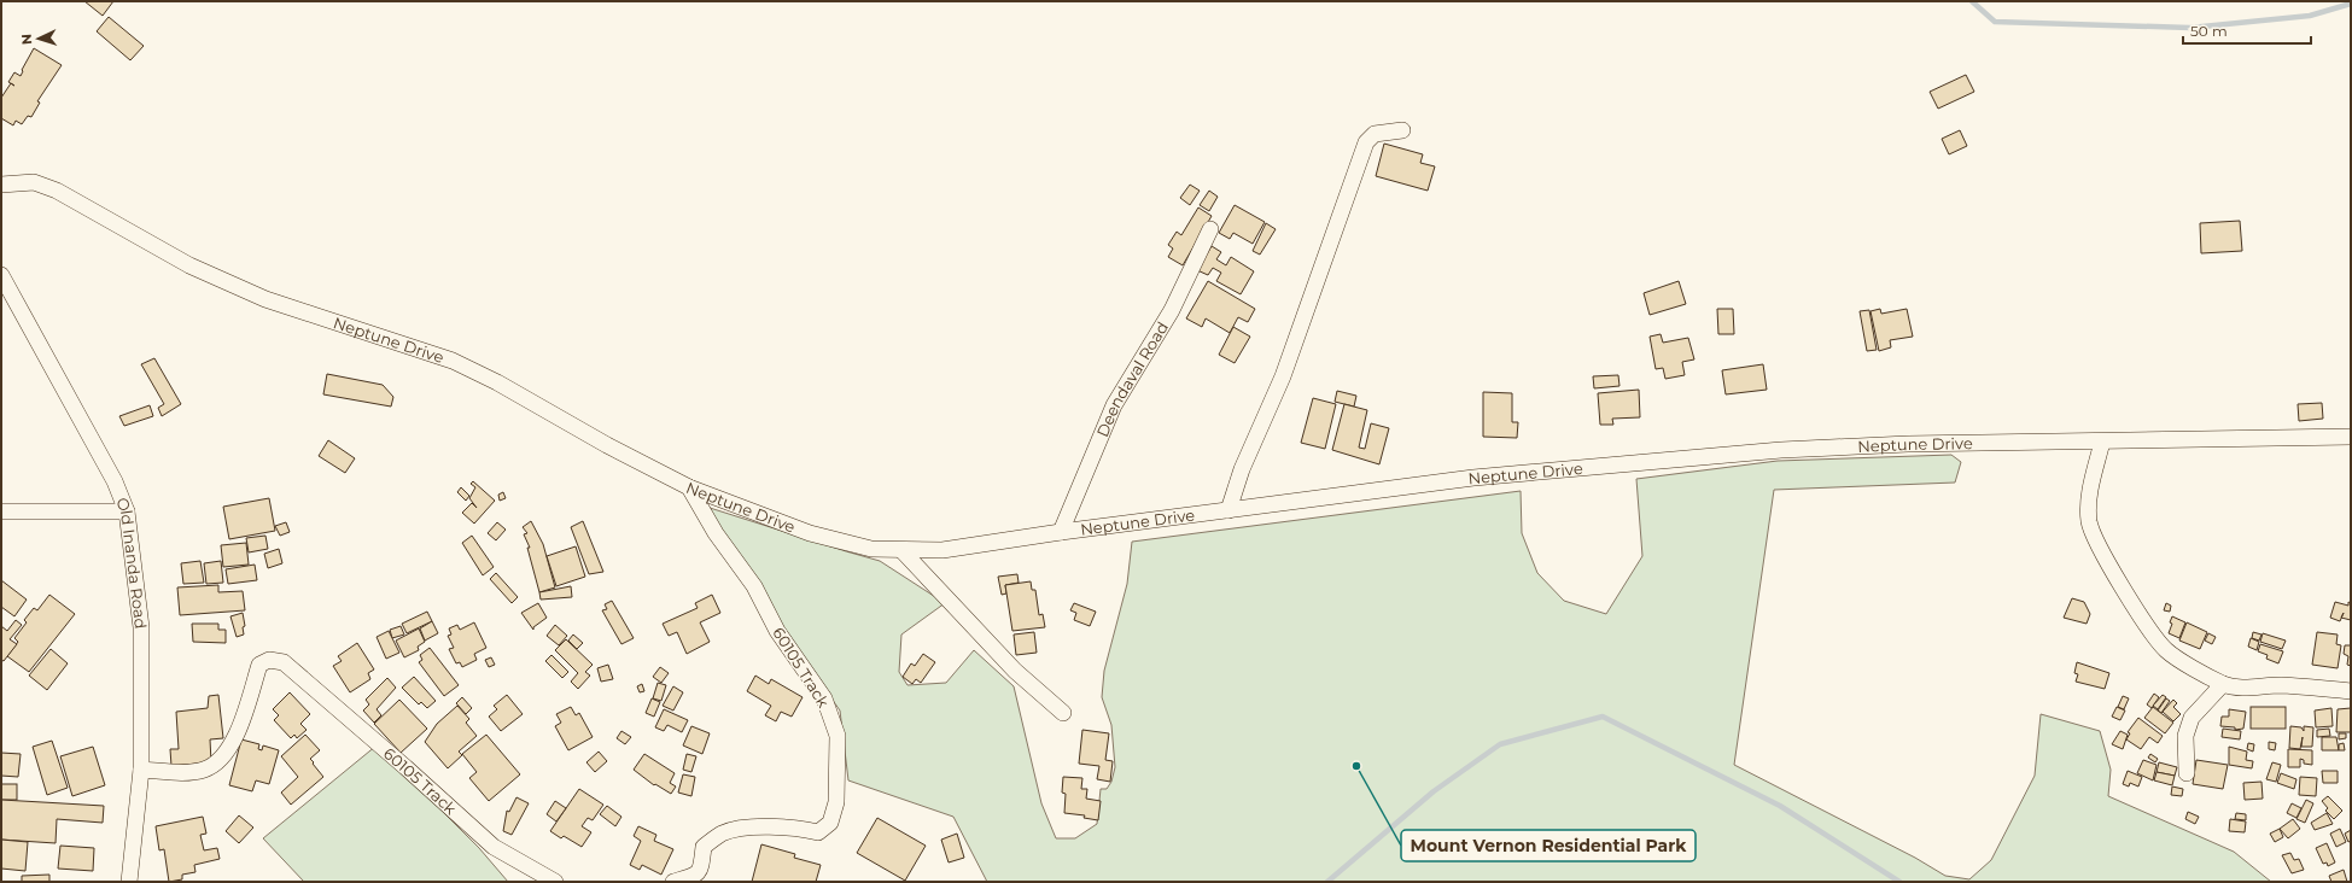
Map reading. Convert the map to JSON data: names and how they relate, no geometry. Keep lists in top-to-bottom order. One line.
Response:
{"streets":{"street":["Neptune Drive","Deendaval Road","Old Inanda Road","60105 Track"]},"crossings":[["Neptune Drive","Deendaval Road"],["Neptune Drive","60105 Track"],["Old Inanda Road","60105 Track"]],"places":["Mount Vernon Residential Park"],"scale_bar":"50 m","north":"left"}
